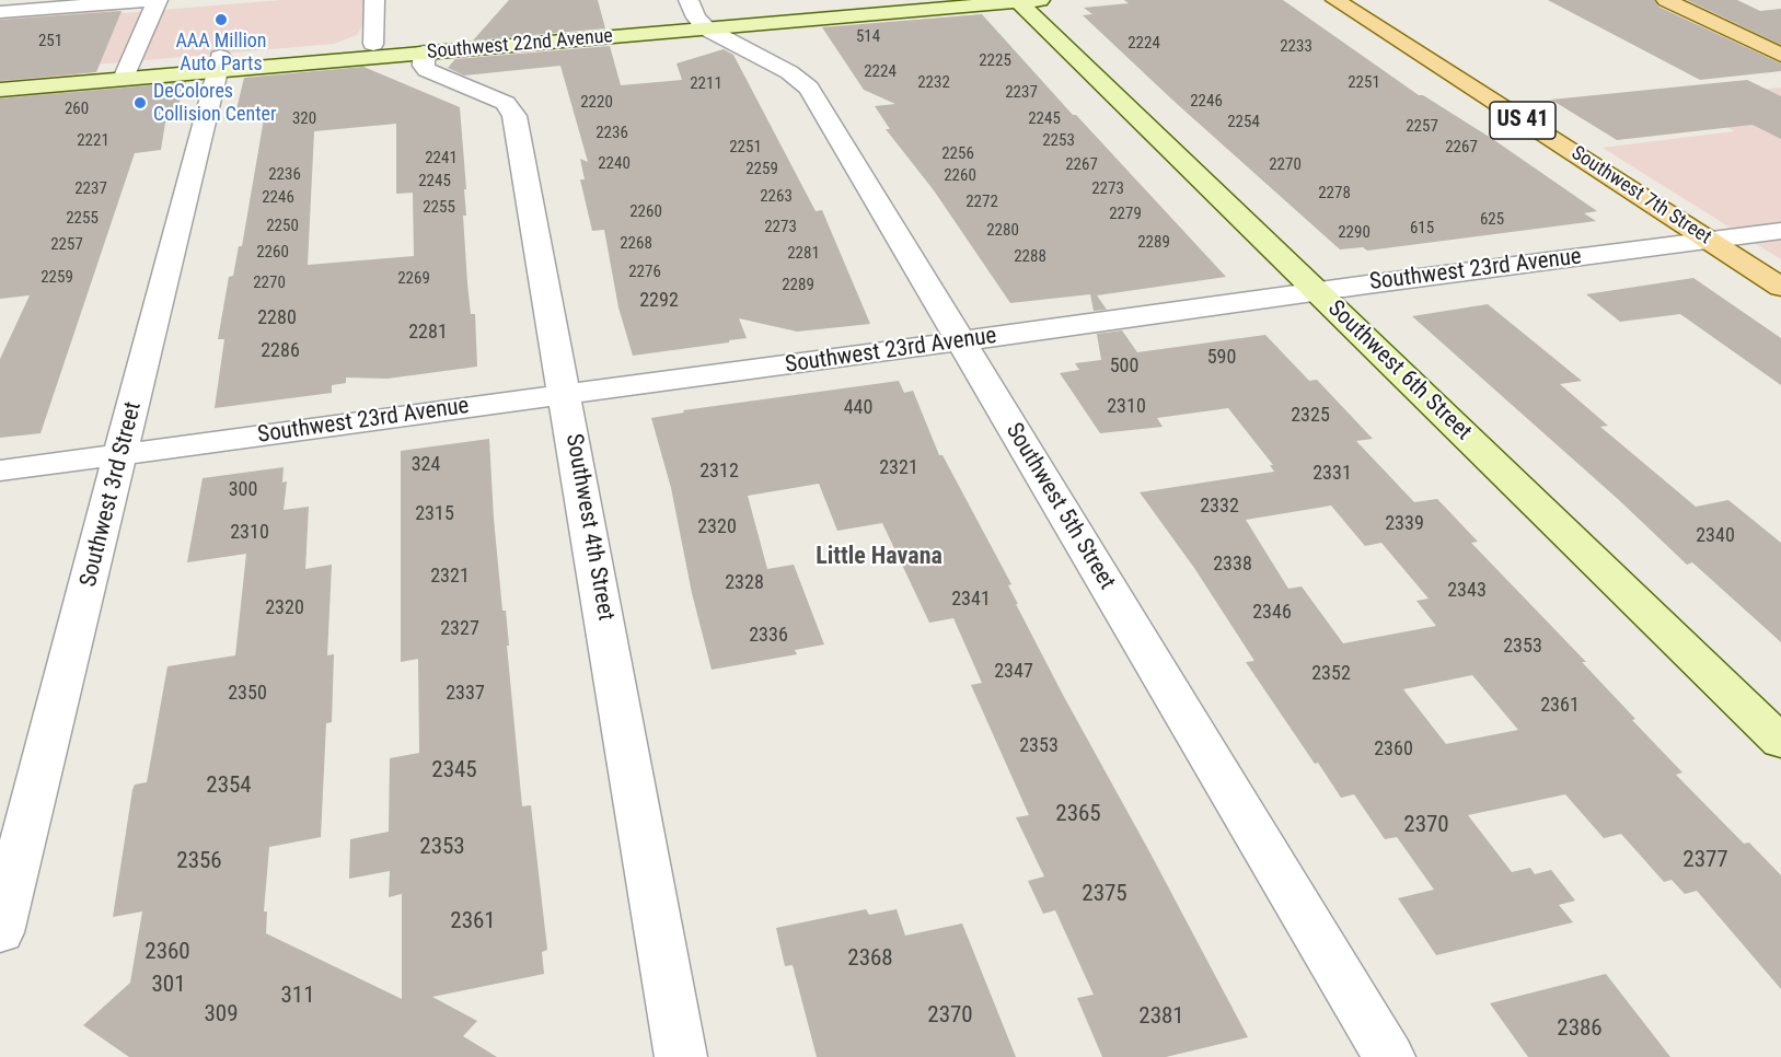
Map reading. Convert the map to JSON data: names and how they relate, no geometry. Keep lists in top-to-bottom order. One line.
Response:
{"streets":{"main road":["Southwest 22nd Avenue","US 41","Southwest 7th Street","Southwest 6th Street"],"street":["Southwest 23rd Avenue","Southwest 3rd Street","Southwest 5th Street","Southwest 4th Street"]},"crossings":[["Southwest 22nd Avenue","Southwest 6th Street"],["Southwest 22nd Avenue","Southwest 3rd Street"],["Southwest 22nd Avenue","Southwest 5th Street"],["Southwest 22nd Avenue","Southwest 4th Street"],["Southwest 7th Street","Southwest 23rd Avenue"],["Southwest 23rd Avenue","Southwest 6th Street"],["Southwest 23rd Avenue","Southwest 3rd Street"],["Southwest 23rd Avenue","Southwest 5th Street"],["Southwest 23rd Avenue","Southwest 4th Street"]],"districts":["Little Havana"],"places":["AAA Million Auto Parts","DeColores Collision Center"],"house_numbers":["514","251","2224","2233","2225","2224","2232","2251","2211","2237","2246","2220","260","320","2245","2254","2257","2236","2221","2253","2251","2267","2256","2241","2240","2267","2270","2259","2236","2260","2245","2237","2273","2278","2263","2246","2272","2255","2260","2279","2255","625","2250","2273","615","2280","2290","2289","2268","2257","2260","2281","2288","2276","2259","2269","2270","2289","2292","2280","2281","2286","590","500","2310","440","2325","324","2321","2312","2331","300","2332","2315","2339","2320","2310","2340","2338","2321","2328","2343","2341","2320","2346","2327","2336","2353","2347","2352","2350","2337","2361","2353","2360","2345","2354","2365","2370","2353","2377","2356","2375","2361","2360","2368","301","311","309","2370","2381","2386"]}
